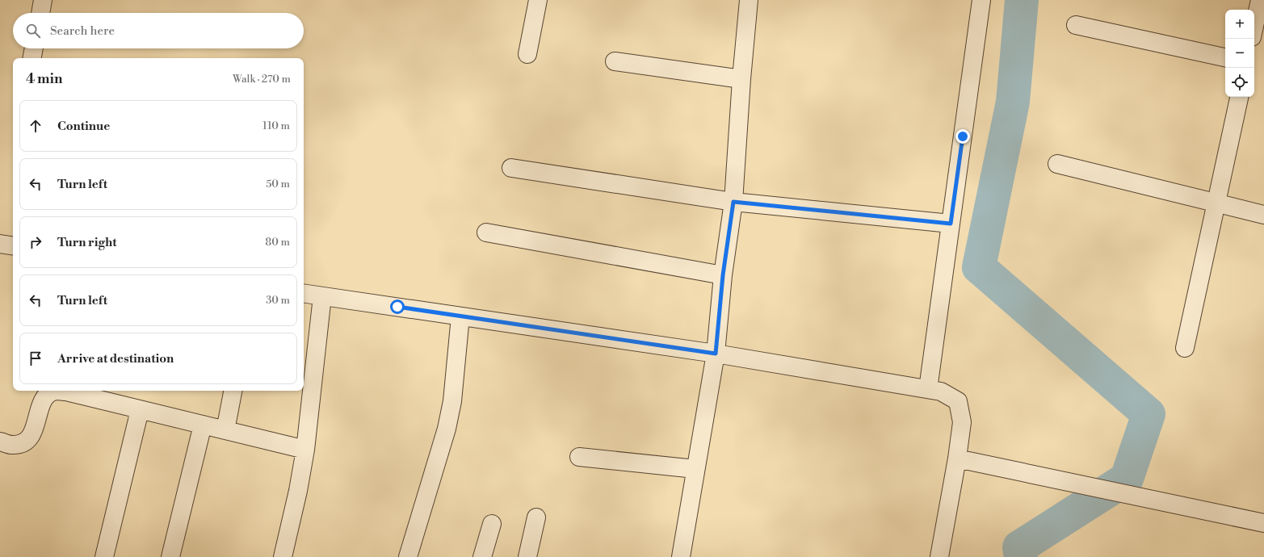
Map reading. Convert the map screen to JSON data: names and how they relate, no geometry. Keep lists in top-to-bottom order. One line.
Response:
{"page":{"map_buttons":["+","−"],"search":"Search here","heading":["4 min","Walk · 270 m"],"list":[["Continue","110 m"],["Turn left","50 m"],["Turn right","80 m"],["Turn left","30 m"],"Arrive at destination"]}}
